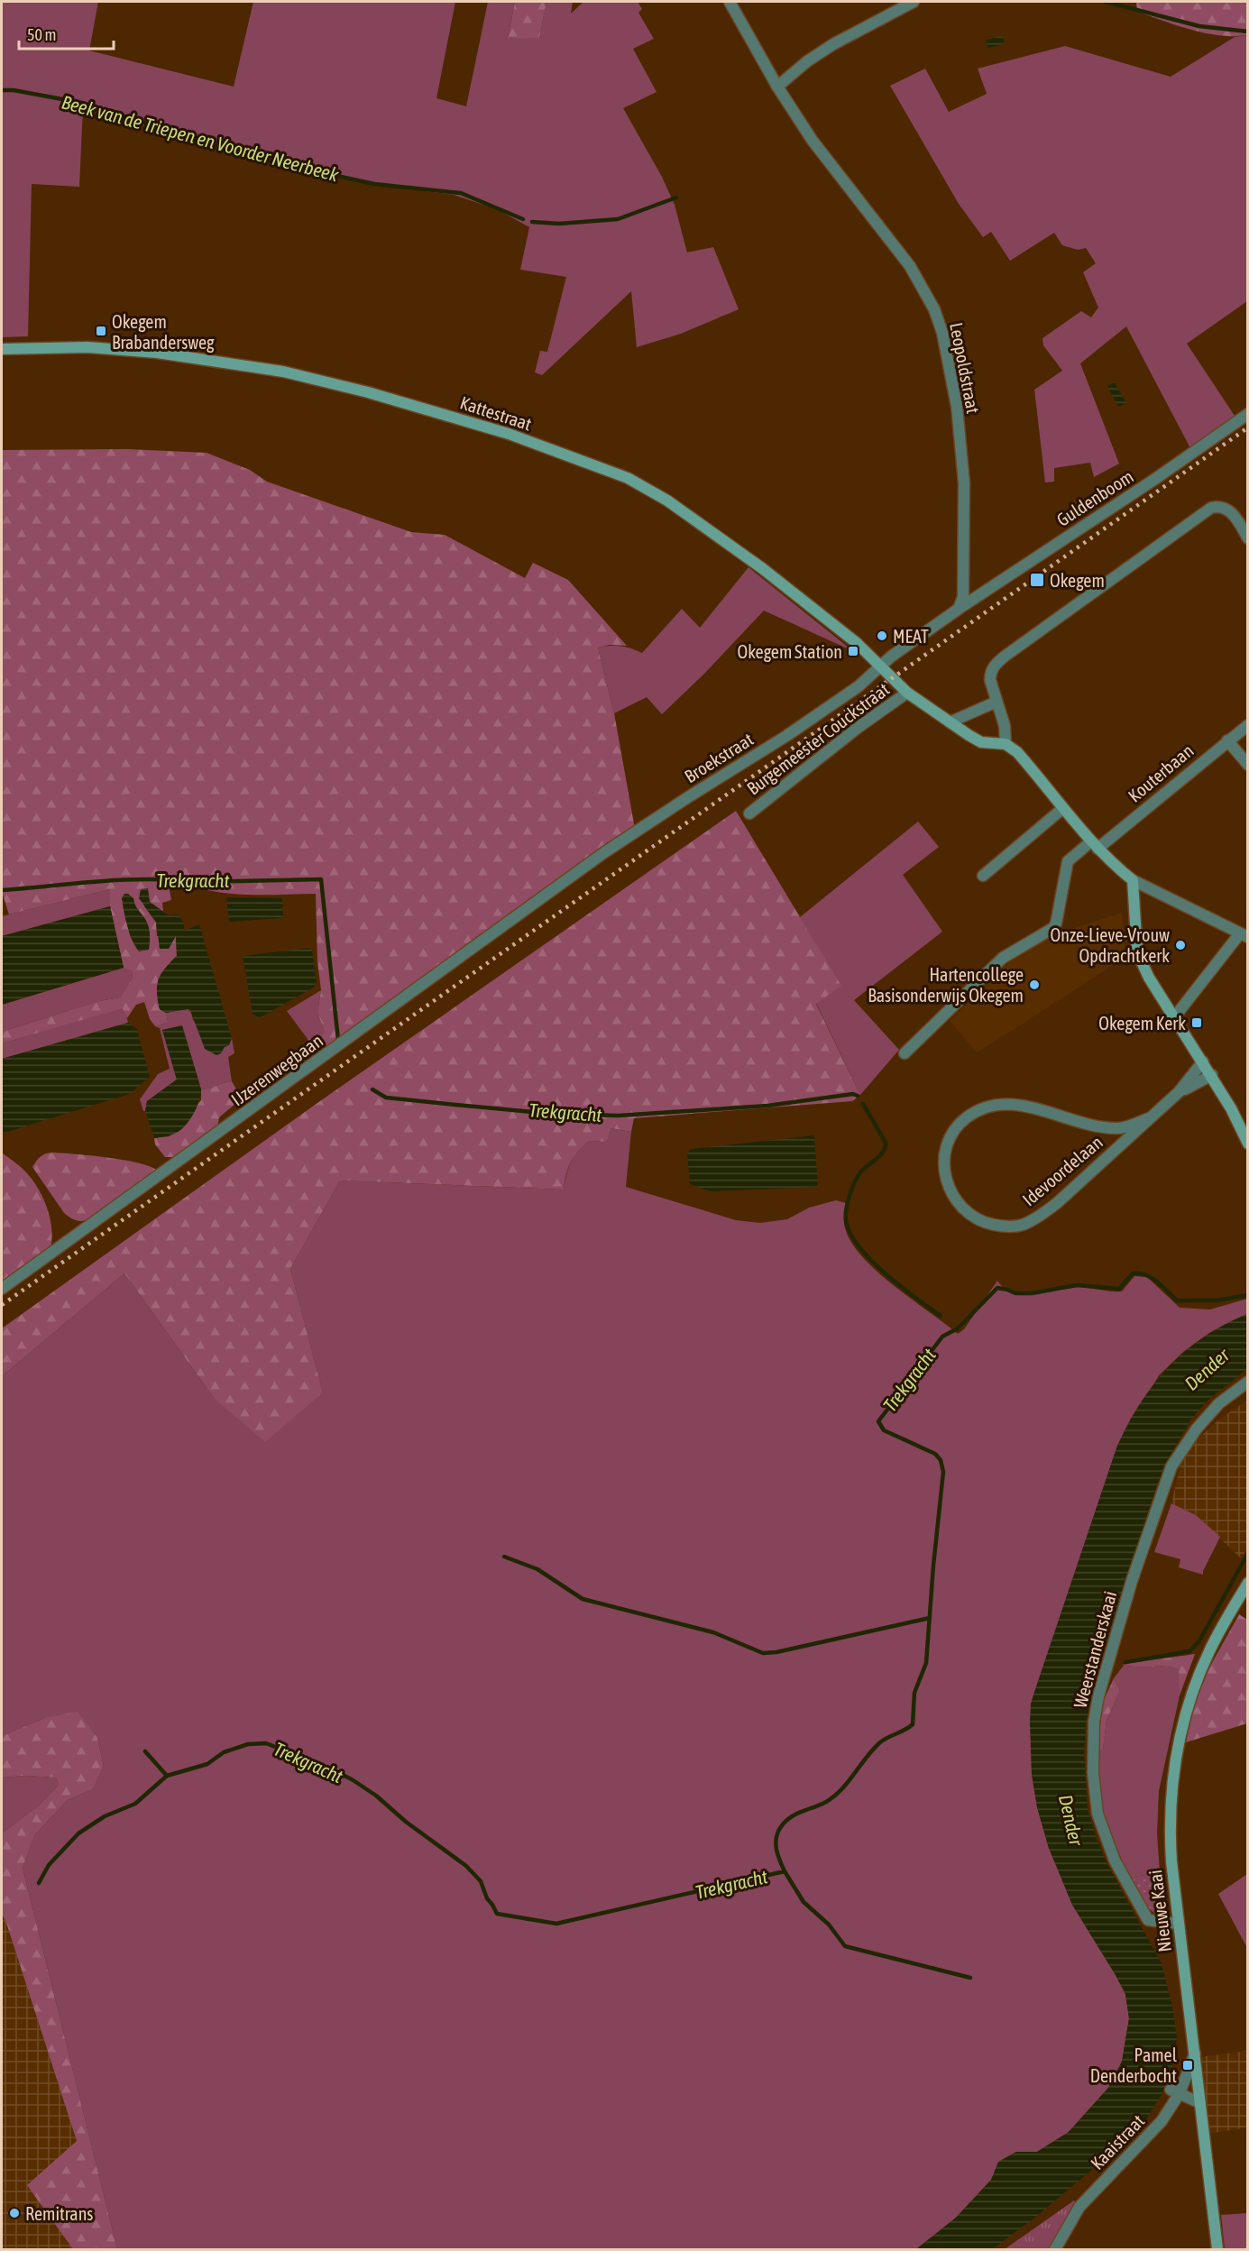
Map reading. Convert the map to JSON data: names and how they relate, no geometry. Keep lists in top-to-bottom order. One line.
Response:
{"streets":{"main road":["Kattestraat","Nieuwe Kaai"],"street":["Leopoldstraat","Guldenboom","Burgemeester Couckstraat","Broekstraat","Kouterbaan","IJzerenwegbaan","Idevoordelaan","Weerstanderskaai","Kaaistraat"]},"crossings":[["Leopoldstraat","Guldenboom"],["Kattestraat","Burgemeester Couckstraat"],["Kattestraat","Broekstraat"],["Broekstraat","IJzerenwegbaan"],["Weerstanderskaai","Nieuwe Kaai"],["Nieuwe Kaai","Kaaistraat"]],"water":["Beek van de Triepen en Voorder Neerbeek","Trekgracht","Dender"],"places":{"transit":["Okegem Brabandersweg","Okegem","Okegem Station","Okegem Kerk","Pamel Denderbocht"],"other":["MEAT","Onze-Lieve-Vrouw Opdrachtkerk","Hartencollege Basisonderwijs Okegem","Remitrans"]},"scale_bar":"50 m"}
